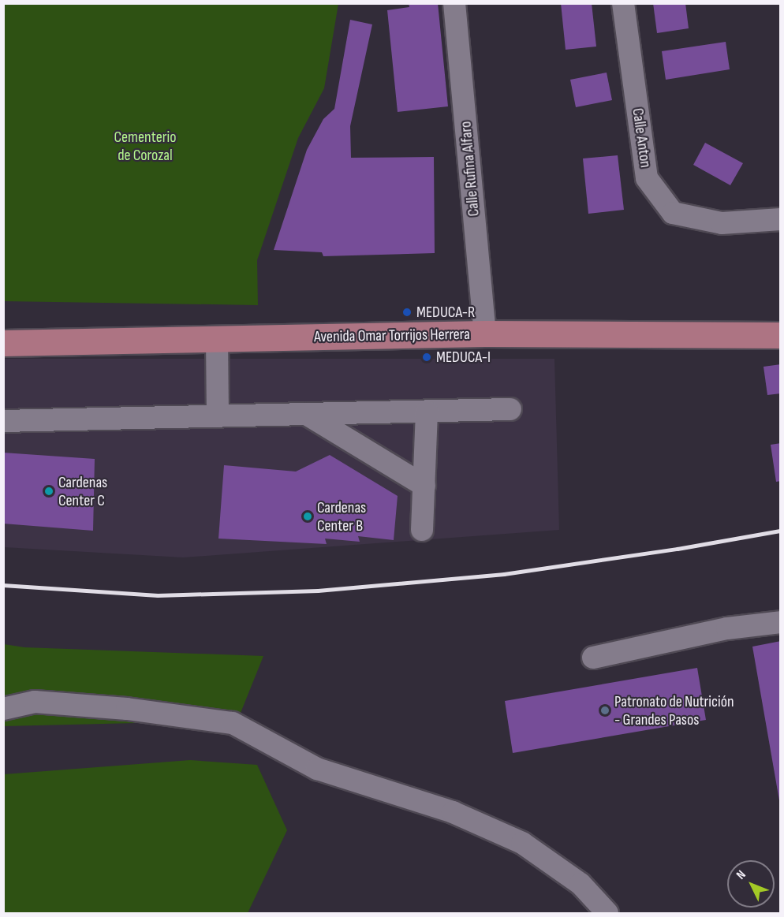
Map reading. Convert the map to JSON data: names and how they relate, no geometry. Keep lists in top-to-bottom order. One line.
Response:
{"streets":{"main road":["Avenida Omar Torrijos Herrera"],"street":["Calle Anton","Calle Rufina Alfaro"]},"crossings":[["Calle Rufina Alfaro","Avenida Omar Torrijos Herrera"]],"parks":["Cementerio de Corozal"],"places":["MEDUCA-R","MEDUCA-I","Cardenas Center C","Cardenas Center B","Patronato de Nutrición - Grandes Pasos"],"north":"top left"}
